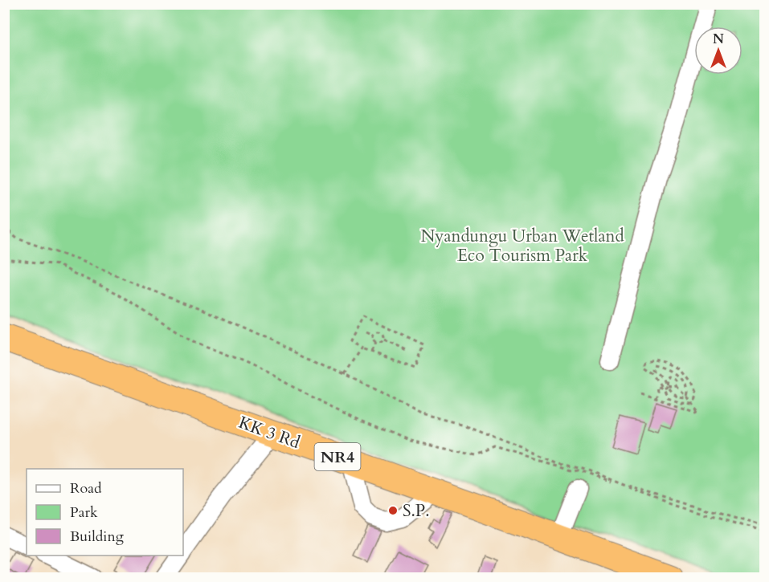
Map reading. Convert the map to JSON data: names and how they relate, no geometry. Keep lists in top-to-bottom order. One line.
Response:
{"streets":{"highway":["KK 3 Rd","NR4"]},"parks":["Nyandungu Urban Wetland Eco Tourism Park"],"places":["S.P."],"legend":["Road","Park","Building"],"north":"top"}
